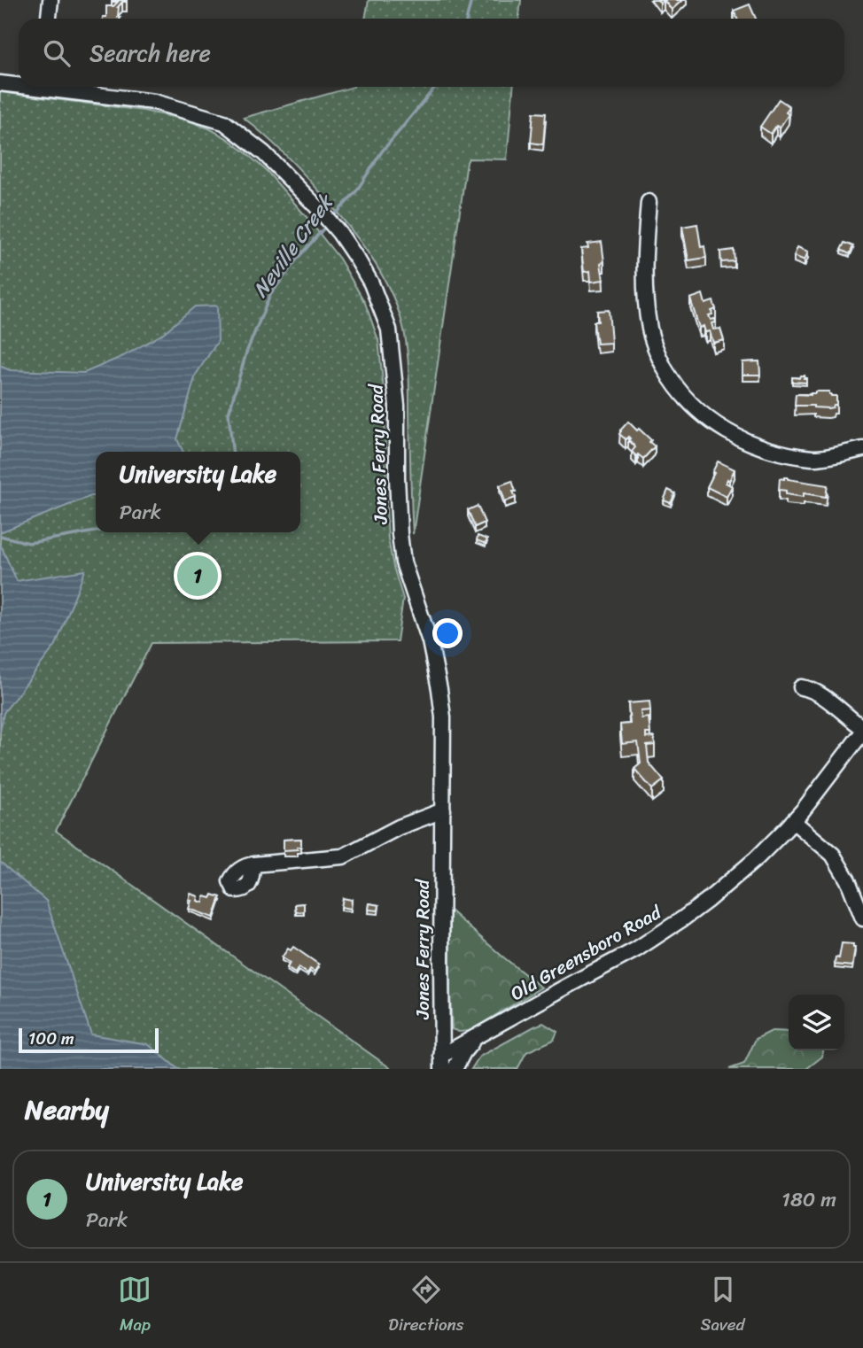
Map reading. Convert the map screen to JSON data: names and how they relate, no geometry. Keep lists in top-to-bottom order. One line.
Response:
{"streets":{"street":["Jones Ferry Road","Old Greensboro Road"]},"crossings":[["Jones Ferry Road","Old Greensboro Road"]],"water":["Neville Creek"],"scale_bar":"100 m","page":{"search":"Search here","popup":["University Lake","Park"],"pins":"1","scale":"100 m","heading":"Nearby","list":[{"mark":"1","name":"University Lake","note":"Park","value":"180 m"}],"nav":["Map","Directions","Saved"]}}
